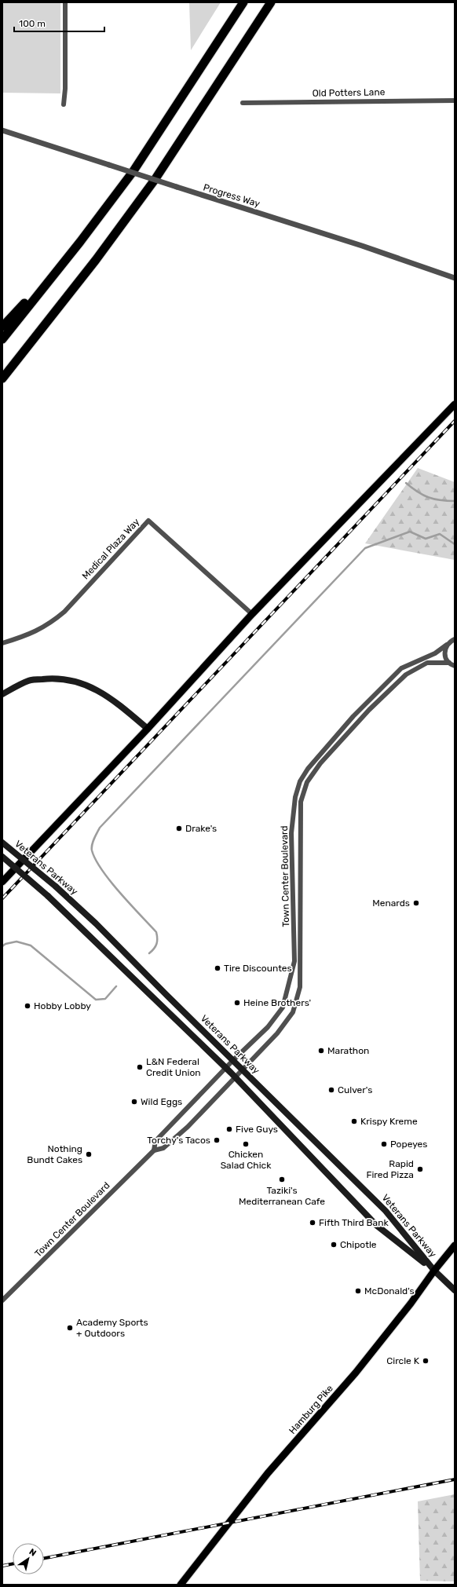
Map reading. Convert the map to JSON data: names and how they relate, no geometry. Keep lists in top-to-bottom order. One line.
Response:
{"streets":{"main road":["Veterans Parkway","Hamburg Pike"],"street":["Old Potters Lane","Progress Way","Medical Plaza Way","Town Center Boulevard"]},"crossings":[["Veterans Parkway","Town Center Boulevard"],["Veterans Parkway","Hamburg Pike"]],"places":["Drake's","Menards","Tire Discountes","Heine Brothers'","Hobby Lobby","Marathon","L&N Federal Credit Union","Culver's","Wild Eggs","Krispy Kreme","Five Guys","Torchy's Tacos","Chicken Salad Chick","Popeyes","Nothing Bundt Cakes","Rapid Fired Pizza","Taziki's Mediterranean Cafe","Fifth Third Bank","Chipotle","McDonald's","Academy Sports + Outdoors","Circle K"],"scale_bar":"100 m","north":"top right"}
